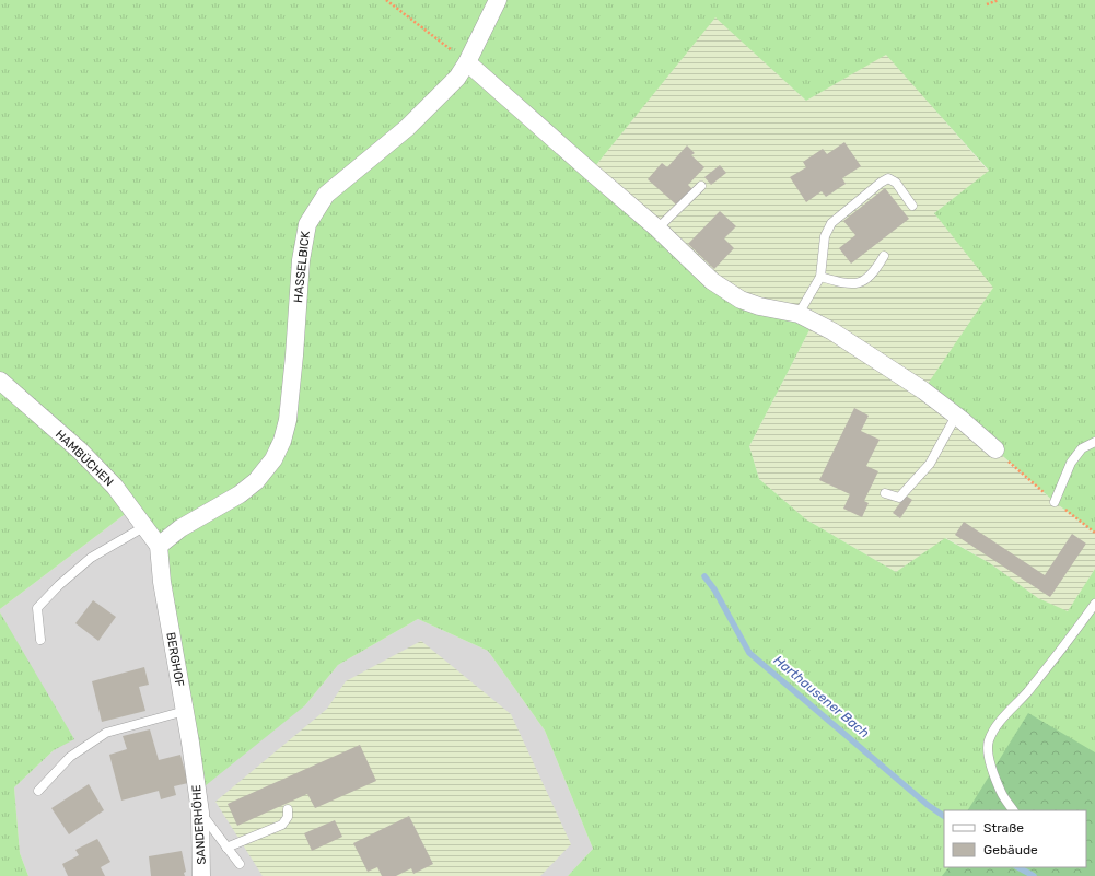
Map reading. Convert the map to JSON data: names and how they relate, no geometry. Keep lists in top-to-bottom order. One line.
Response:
{"streets":{"street":["HASSELBICK","HAMBÜCHEN","BERGHOF","SANDERHÖHE"]},"crossings":[["HASSELBICK","HAMBÜCHEN"],["HASSELBICK","BERGHOF"],["HAMBÜCHEN","BERGHOF"],["BERGHOF","SANDERHÖHE"]],"water":["Harthausener Bach"],"legend":["Straße","Gebäude"]}
